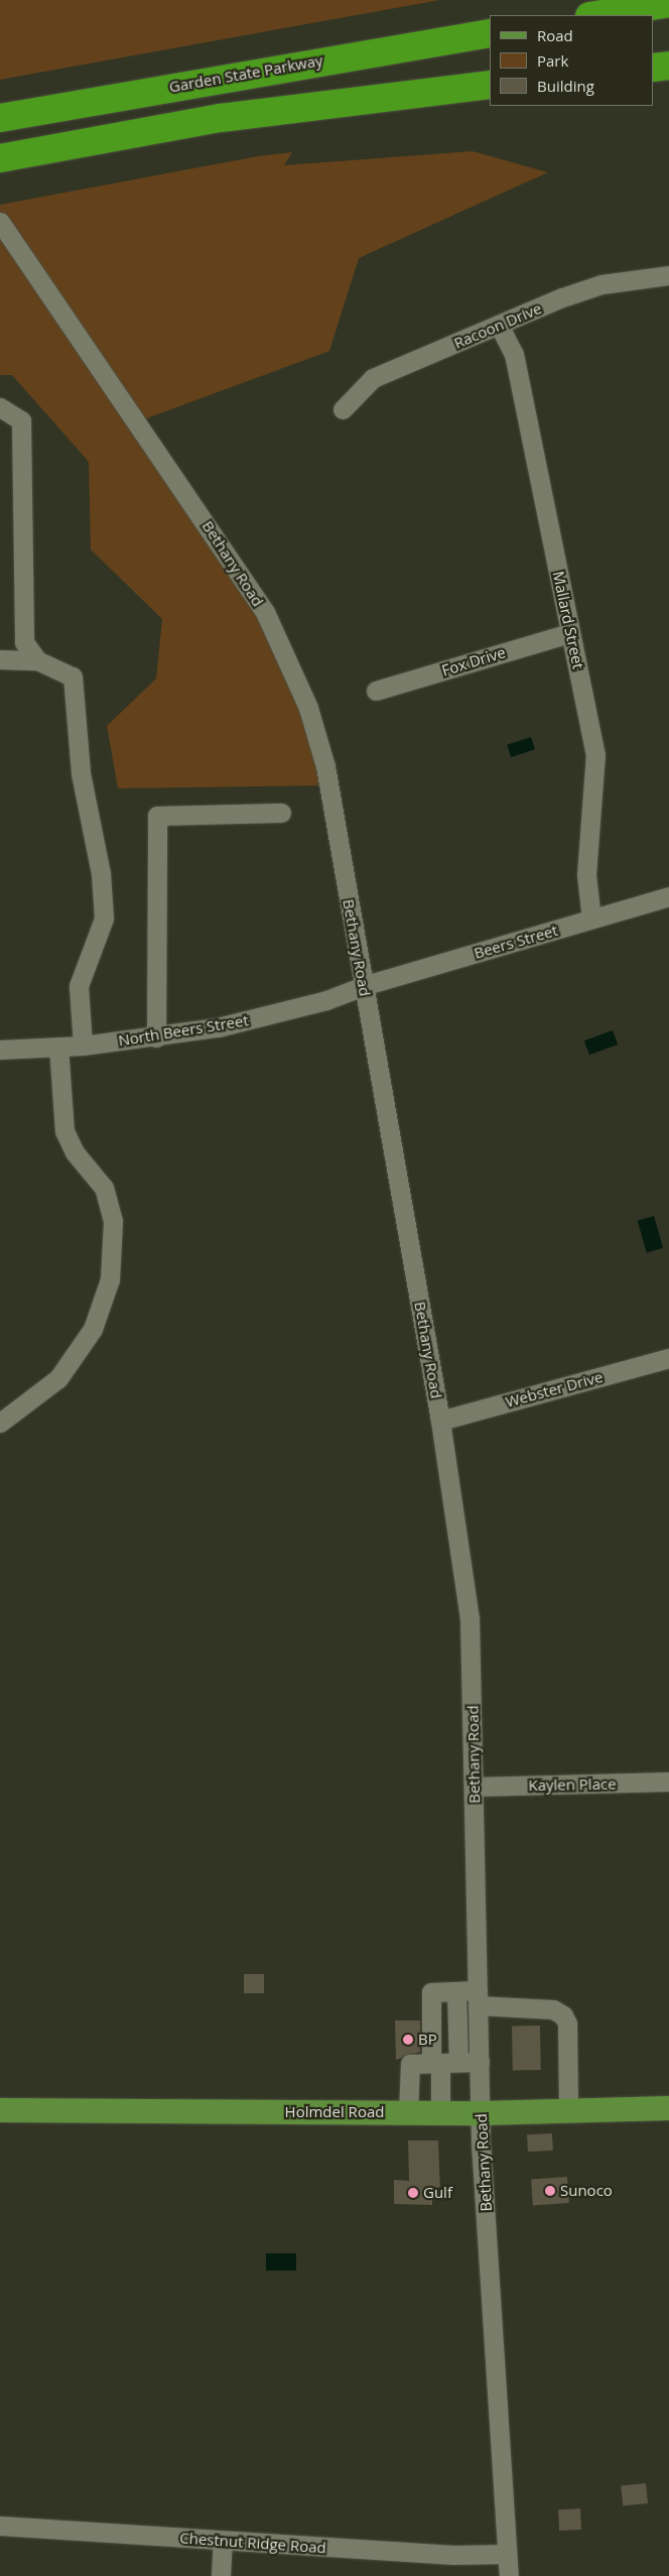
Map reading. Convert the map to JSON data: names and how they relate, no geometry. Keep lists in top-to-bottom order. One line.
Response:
{"streets":{"highway":["Garden State Parkway"],"main road":["Holmdel Road"],"street":["Racoon Drive","Bethany Road","Mallard Street","Fox Drive","Beers Street","North Beers Street","Webster Drive","Kaylen Place","Chestnut Ridge Road"]},"crossings":[["Racoon Drive","Mallard Street"],["Bethany Road","Beers Street"],["Bethany Road","North Beers Street"],["Bethany Road","Webster Drive"],["Bethany Road","Kaylen Place"],["Bethany Road","Holmdel Road"],["Bethany Road","Chestnut Ridge Road"],["Mallard Street","Fox Drive"],["Mallard Street","Beers Street"],["Beers Street","North Beers Street"]],"places":["BP","Sunoco","Gulf"],"legend":["Road","Park","Building"]}
